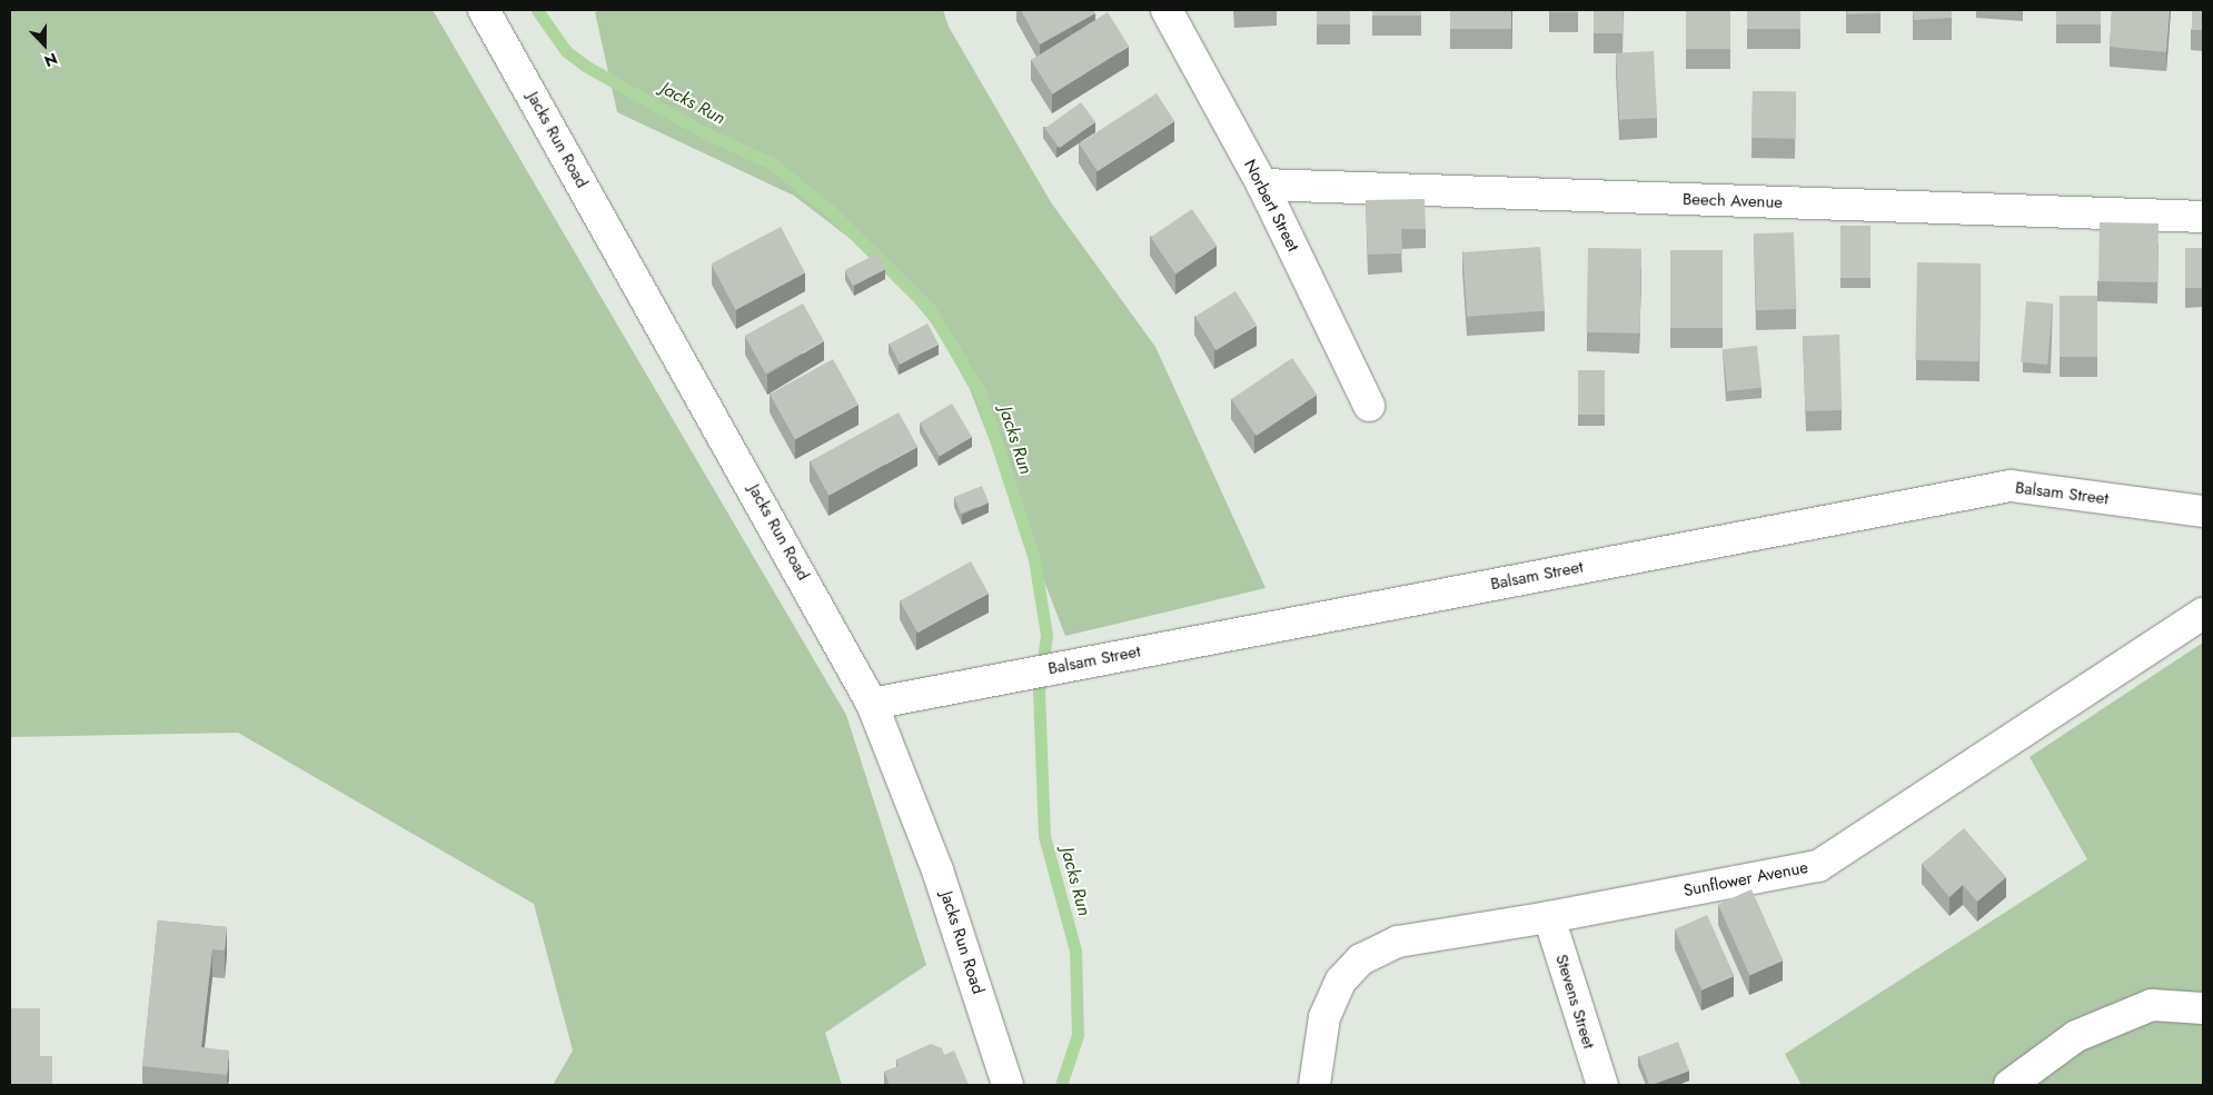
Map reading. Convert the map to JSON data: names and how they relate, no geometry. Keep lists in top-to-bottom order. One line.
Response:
{"streets":{"street":["Jacks Run Road","Beech Avenue","Norbert Street","Balsam Street","Sunflower Avenue","Stevens Street"]},"crossings":[["Jacks Run Road","Balsam Street"],["Beech Avenue","Norbert Street"],["Sunflower Avenue","Stevens Street"]],"water":["Jacks Run"],"north":"bottom"}
